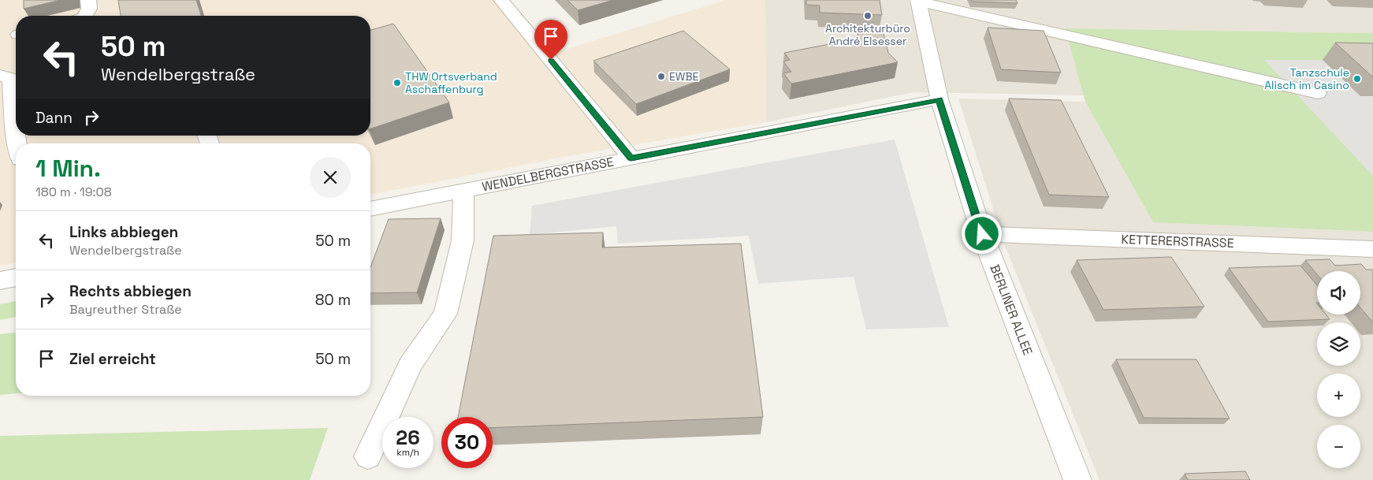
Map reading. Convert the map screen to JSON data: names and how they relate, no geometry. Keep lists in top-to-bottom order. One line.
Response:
{"streets":{"street":["WENDELBERGSTRASSE","KETTERERSTRASSE","BERLINER ALLEE"]},"crossings":[["WENDELBERGSTRASSE","BERLINER ALLEE"],["KETTERERSTRASSE","BERLINER ALLEE"]],"places":["Architekturbüro André Elsesser","EWBE","Tanzschule Alisch im Casino","THW Ortsverband Aschaffenburg"],"page":{"turn":["50 m","Wendelbergstraße"],"then":"Dann","heading":["1 Min.","180 m · 19:08"],"list":[{"name":"Links abbiegen","note":"Wendelbergstraße","value":"50 m"},{"name":"Rechts abbiegen","note":"Bayreuther Straße","value":"80 m"},{"name":"Ziel erreicht","value":"50 m"}],"map_buttons":["+","−"],"speed":"26 km/h","limit":"30"}}
